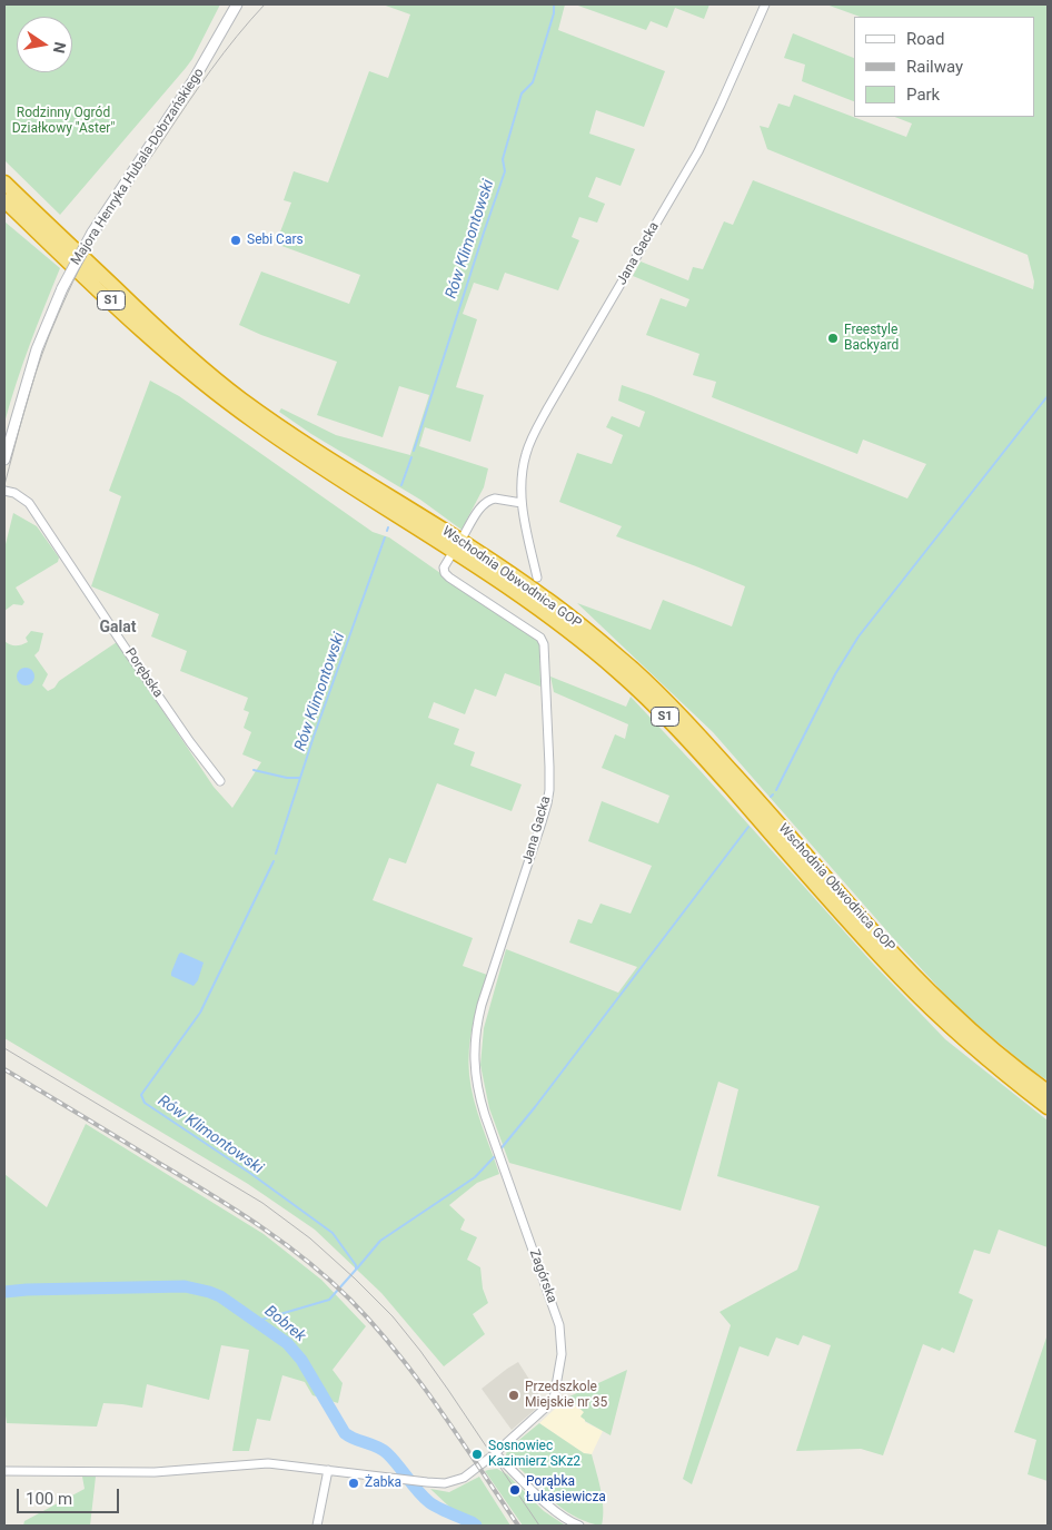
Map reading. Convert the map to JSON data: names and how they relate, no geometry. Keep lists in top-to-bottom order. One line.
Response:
{"streets":{"highway":["S1","Wschodnia Obwodnica GOP"],"street":["Majora Henryka Hubala-Dobrzańskiego","Jana Gacka","Porębska","Zagórska"]},"crossings":[["Jana Gacka","Zagórska"]],"districts":["Galat"],"water":["Rów Klimontowski","Bobrek"],"parks":["Rodzinny Ogród Działkowy \"Aster\""],"places":["Sebi Cars","Freestyle Backyard","Przedszkole Miejskie nr 35","Sosnowiec Kazimierz SKz2","Żabka","Porąbka Łukasiewicza"],"legend":["Road","Railway","Park"],"scale_bar":"100 m","north":"right"}
